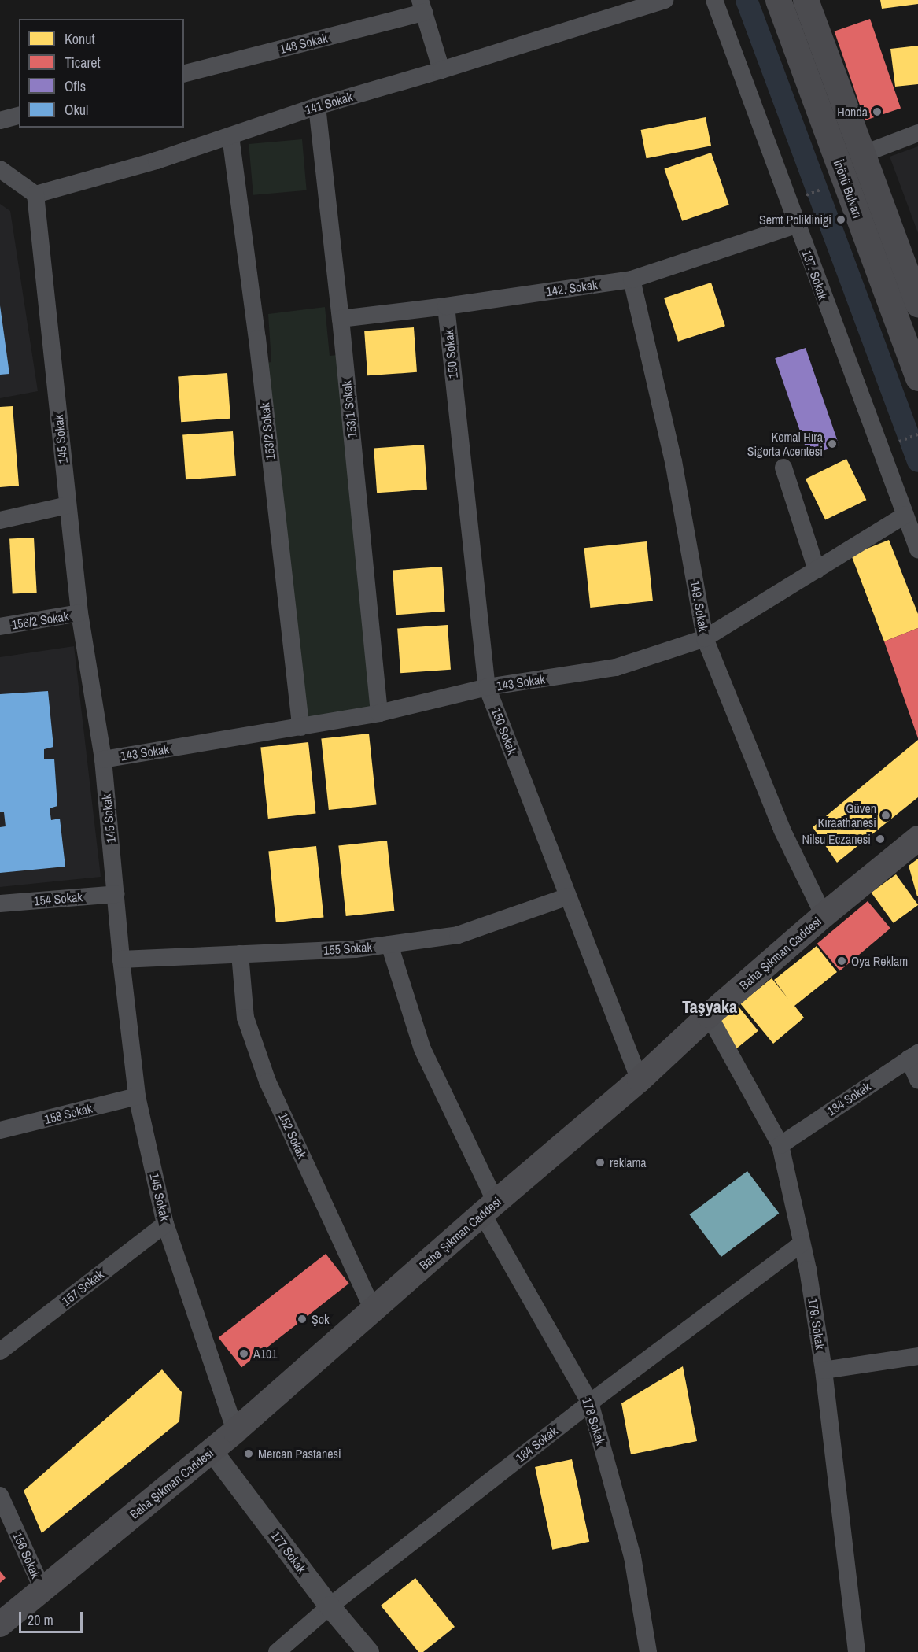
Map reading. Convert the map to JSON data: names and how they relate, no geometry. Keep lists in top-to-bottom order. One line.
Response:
{"streets":{"main road":["İnönü Bulvarı","Baha Şıkman Caddesi"],"street":["148 Sokak","141 Sokak","137. Sokak","142. Sokak","150 Sokak","153/1 Sokak","153/2 Sokak","145 Sokak","149. Sokak","156/2 Sokak","143 Sokak","154 Sokak","155 Sokak","184 Sokak","158 Sokak","152 Sokak","157 Sokak","179. Sokak","178 Sokak","177 Sokak","156 Sokak"]},"crossings":[["141 Sokak","153/1 Sokak"],["141 Sokak","153/2 Sokak"],["141 Sokak","145 Sokak"],["137. Sokak","142. Sokak"],["137. Sokak","143 Sokak"],["142. Sokak","150 Sokak"],["142. Sokak","153/1 Sokak"],["142. Sokak","149. Sokak"],["150 Sokak","143 Sokak"],["150 Sokak","155 Sokak"],["150 Sokak","Baha Şıkman Caddesi"],["153/1 Sokak","143 Sokak"],["153/2 Sokak","143 Sokak"],["145 Sokak","156/2 Sokak"],["145 Sokak","143 Sokak"],["145 Sokak","154 Sokak"],["145 Sokak","155 Sokak"],["145 Sokak","Baha Şıkman Caddesi"],["145 Sokak","158 Sokak"],["145 Sokak","157 Sokak"],["149. Sokak","143 Sokak"],["149. Sokak","Baha Şıkman Caddesi"],["155 Sokak","152 Sokak"],["155 Sokak","178 Sokak"],["Baha Şıkman Caddesi","152 Sokak"],["Baha Şıkman Caddesi","179. Sokak"],["Baha Şıkman Caddesi","178 Sokak"],["Baha Şıkman Caddesi","177 Sokak"],["Baha Şıkman Caddesi","156 Sokak"],["184 Sokak","179. Sokak"],["184 Sokak","178 Sokak"],["184 Sokak","177 Sokak"]],"districts":["Taşyaka"],"places":["Honda","Semt Poliklinigi","Kemal Hıra Sigorta Acentesi","Güven Kıraathanesi","Nilsu Eczanesi","Oya Reklam","reklama","Şok","A101","Mercan Pastanesi"],"legend":["Konut","Ticaret","Ofis","Okul"],"scale_bar":"20 m"}
